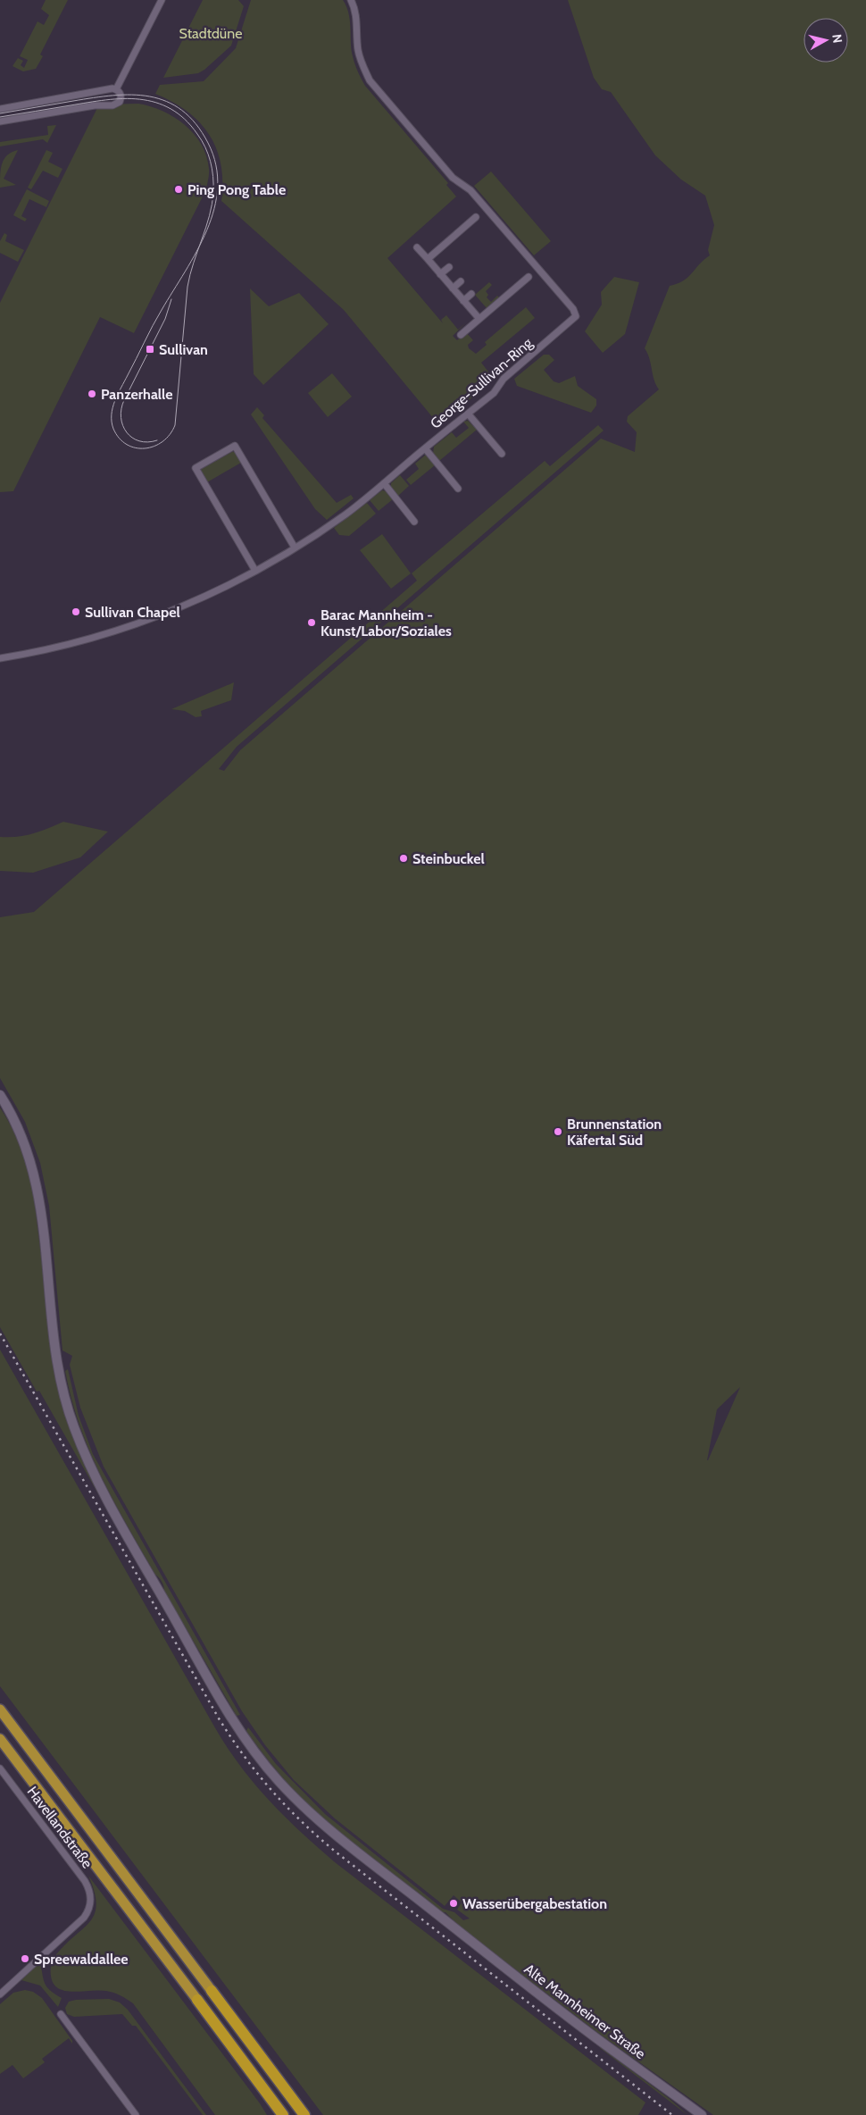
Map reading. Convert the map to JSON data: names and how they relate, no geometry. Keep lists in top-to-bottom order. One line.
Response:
{"streets":{"main road":["Alte Mannheimer Straße"],"street":["George-Sullivan-Ring","Havellandstraße"]},"parks":["Stadtdüne"],"places":{"other":["Ping Pong Table","Panzerhalle","Sullivan Chapel","Barac Mannheim - Kunst/Labor/Soziales","Steinbuckel","Brunnenstation Käfertal Süd","Wasserübergabestation","Spreewaldallee"],"transit":["Sullivan"]},"north":"right"}
